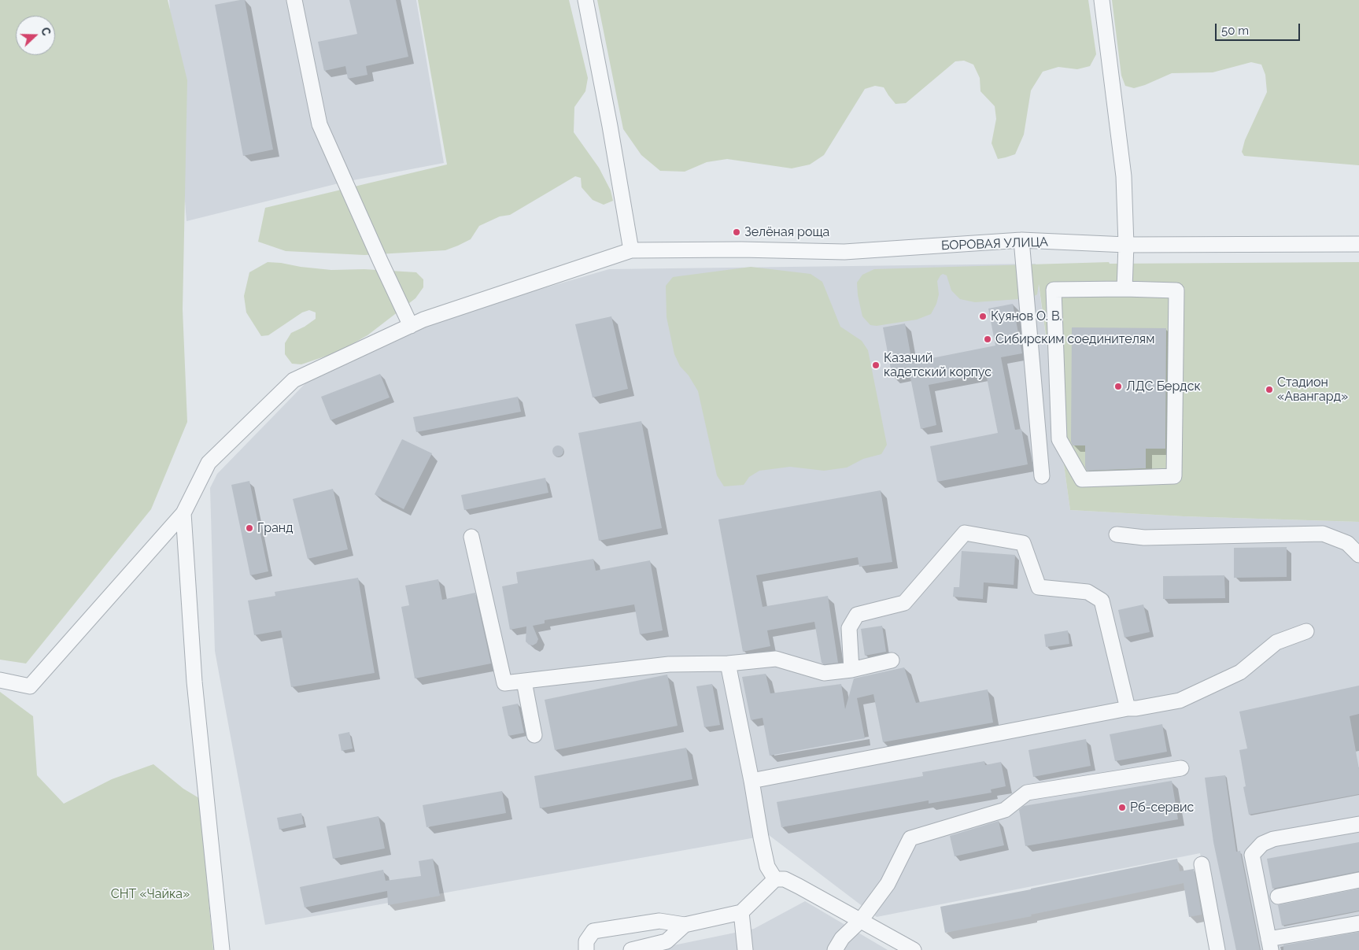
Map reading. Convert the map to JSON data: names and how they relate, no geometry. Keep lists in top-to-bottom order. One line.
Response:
{"streets":{"street":["БОРОВАЯ УЛИЦА"]},"parks":["СНТ «Чайка»"],"places":["Зелёная роща","Куянов О. В.","Сибирским соединителям","Казачий кадетский корпус","ЛДС Бердск","Стадион «Авангард»","Гранд","Рб-сервис"],"scale_bar":"50 m","north":"right"}
